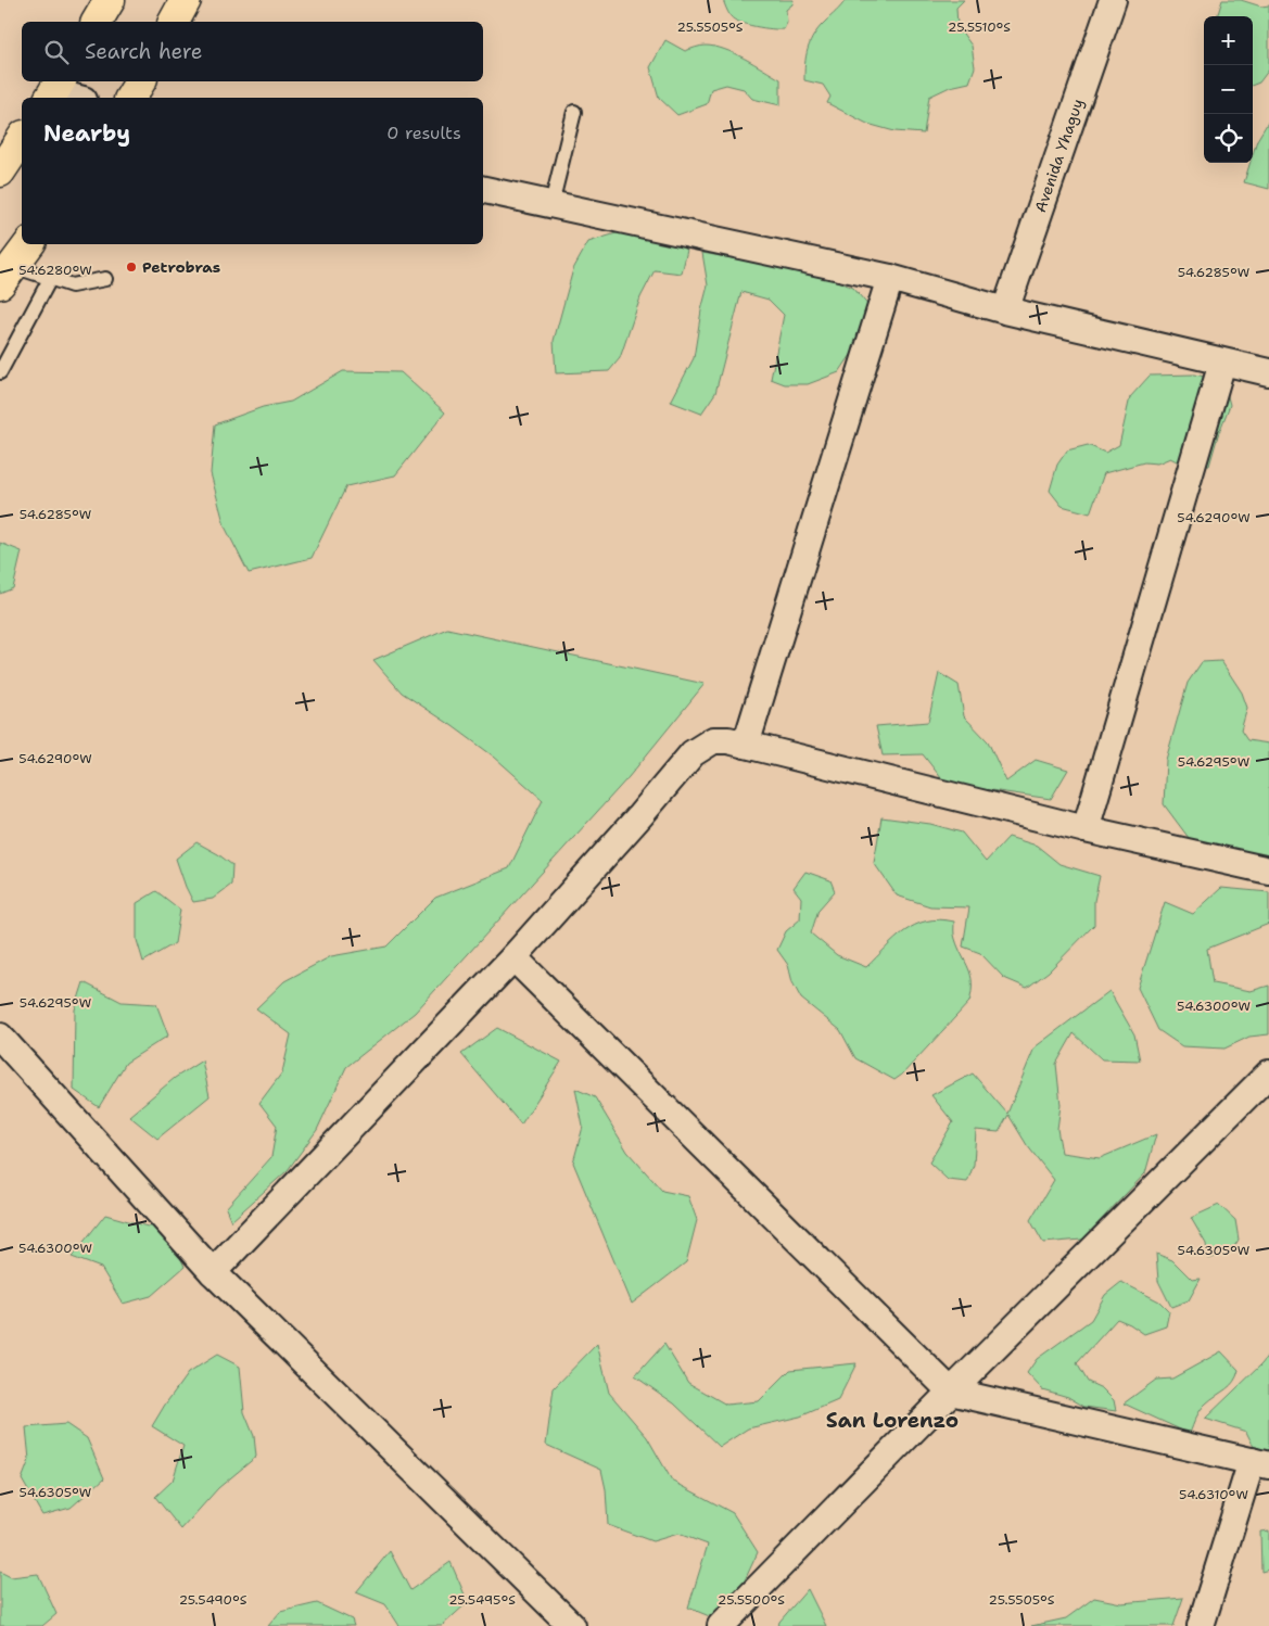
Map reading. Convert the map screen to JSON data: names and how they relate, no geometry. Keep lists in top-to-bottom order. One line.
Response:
{"streets":{"street":["Avenida Yhaguy"]},"districts":["San Lorenzo"],"places":["Petrobras"],"page":{"map_buttons":["+","−"],"search":"Search here","heading":["Nearby","0 results"]},"coordinates":["25.5505°S","25.5510°S","54.6280°W","54.6285°W","54.6290°W","54.6295°W","54.6300°W","54.6305°W","54.6310°W","25.5490°S","25.5495°S","25.5500°S"]}
